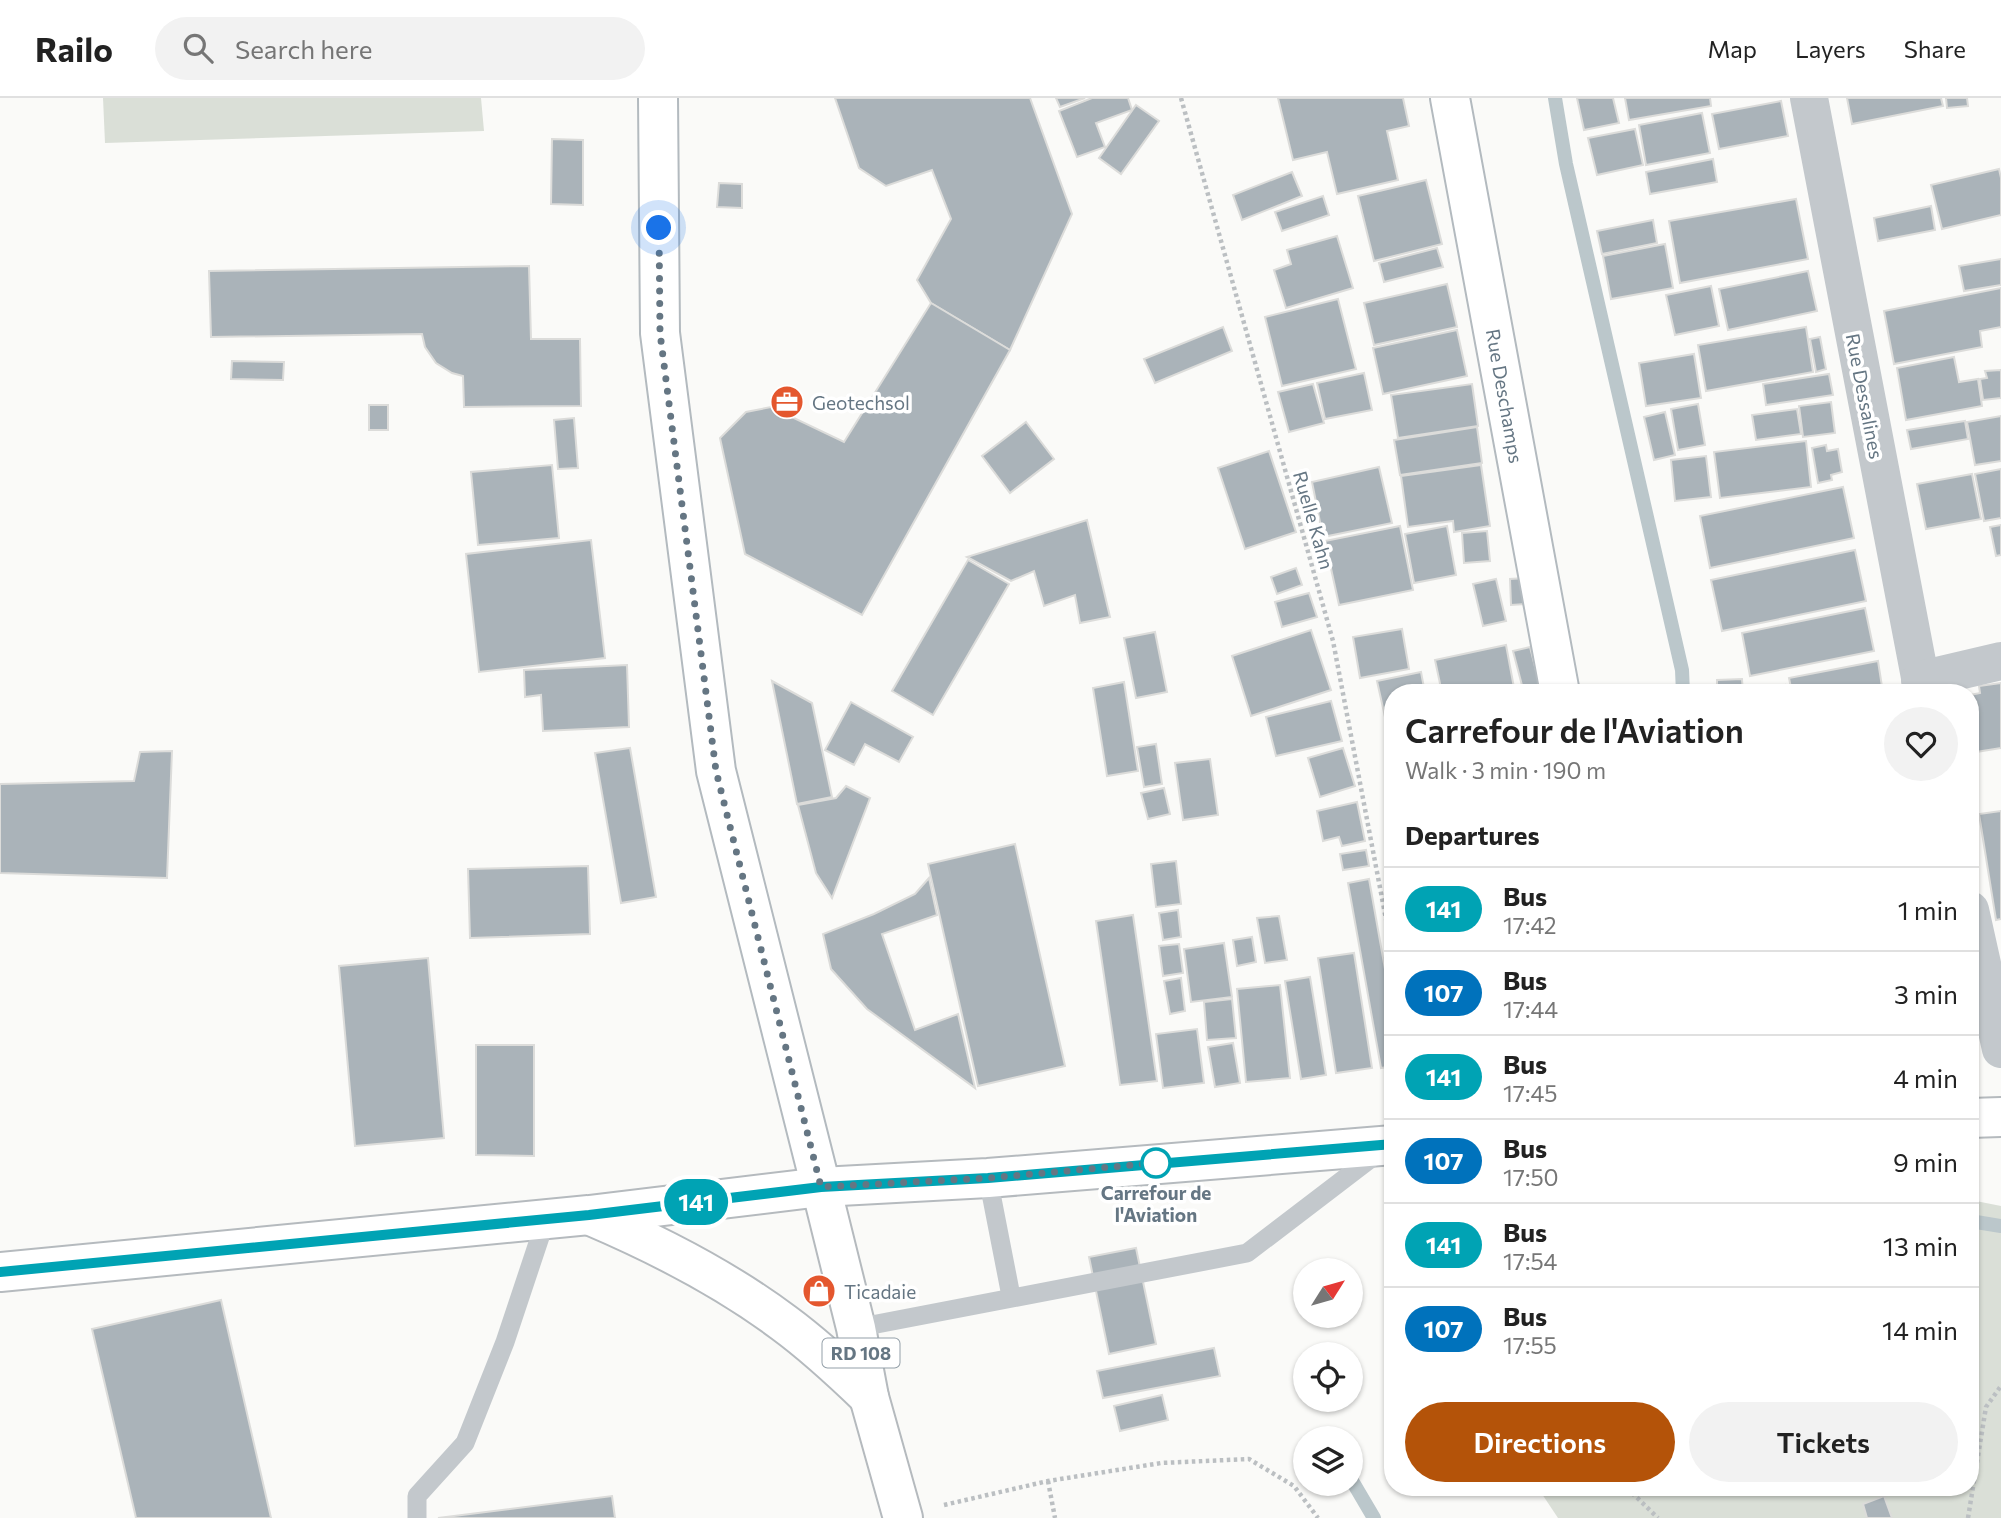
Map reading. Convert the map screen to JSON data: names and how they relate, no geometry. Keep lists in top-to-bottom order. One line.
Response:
{"streets":{"main road":["Rue Deschamps","RD 108"],"street":["Rue Dessalines"],"path":["Ruelle Kahn"]},"places":{"office":["Geotechsol"],"other":["Carrefour de l'Aviation"],"shop":["Ticadaie"]},"lines":["bus line 141"],"north":"top right","page":{"header":"Railo","search":"Search here","nav":["Map","Layers","Share"],"on_map":"141","heading":[["Carrefour de l'Aviation","Walk · 3 min · 190 m"],"Departures"],"list":[{"mark":"141","name":"Bus","note":"17:42","value":"1 min"},{"mark":"107","name":"Bus","note":"17:44","value":"3 min"},{"mark":"141","name":"Bus","note":"17:45","value":"4 min"},{"mark":"107","name":"Bus","note":"17:50","value":"9 min"},{"mark":"141","name":"Bus","note":"17:54","value":"13 min"},{"mark":"107","name":"Bus","note":"17:55","value":"14 min"}],"buttons":["Directions","Tickets"]}}
